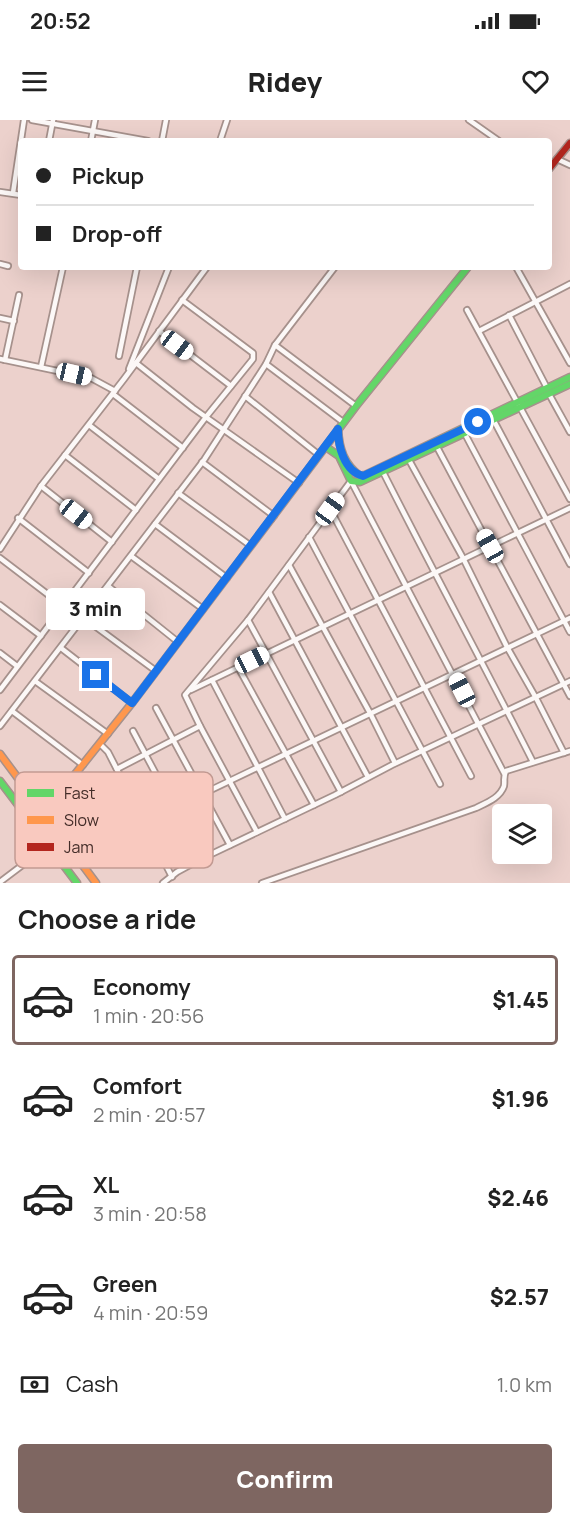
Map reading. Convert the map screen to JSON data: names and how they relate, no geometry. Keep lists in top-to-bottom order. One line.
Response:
{"legend":["Fast","Slow","Jam"],"page":{"status":"20:52","header":"Ridey","banner":["Pickup","Drop-off"],"bubble":"3 min","heading":"Choose a ride","list":[{"name":"Economy","note":"1 min · 20:56","value":"$1.45"},{"name":"Comfort","note":"2 min · 20:57","value":"$1.96"},{"name":"XL","note":"3 min · 20:58","value":"$2.46"},{"name":"Green","note":"4 min · 20:59","value":"$2.57"}],"pay":["Cash","1.0 km"],"buttons":"Confirm"}}
